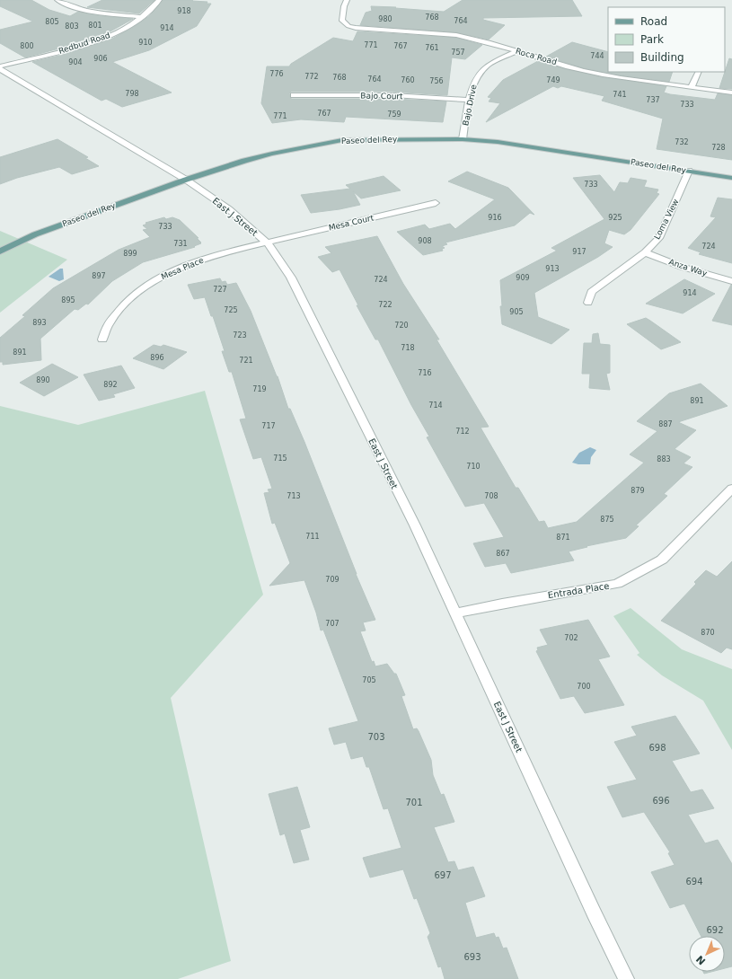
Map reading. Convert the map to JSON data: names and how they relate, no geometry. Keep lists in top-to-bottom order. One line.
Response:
{"streets":{"main road":["Paseo del Rey"],"street":["Redbud Road","Roca Road","Bajo Court","Bajo Drive","East J Street","Loma View","Mesa Court","Anza Way","Mesa Place","Entrada Place"]},"crossings":[["Redbud Road","East J Street"],["Roca Road","Bajo Drive"],["Bajo Court","Bajo Drive"],["Bajo Drive","Paseo del Rey"],["Paseo del Rey","East J Street"],["Paseo del Rey","Loma View"],["East J Street","Mesa Court"],["East J Street","Mesa Place"],["East J Street","Entrada Place"],["Loma View","Anza Way"],["Mesa Court","Mesa Place"]],"house_numbers":["918","768","980","764","805","801","803","914","910","771","800","767","761","757","744","906","904","776","772","768","764","760","749","756","798","741","737","733","767","759","771","732","728","733","916","925","733","908","731","724","917","899","913","897","909","724","727","914","895","722","725","905","893","720","723","718","891","896","721","716","890","892","719","891","714","887","717","712","715","883","710","879","713","708","875","711","871","867","709","707","870","702","705","700","703","698","696","701","697","694","692","693"],"legend":["Road","Park","Building"],"north":"bottom left"}
